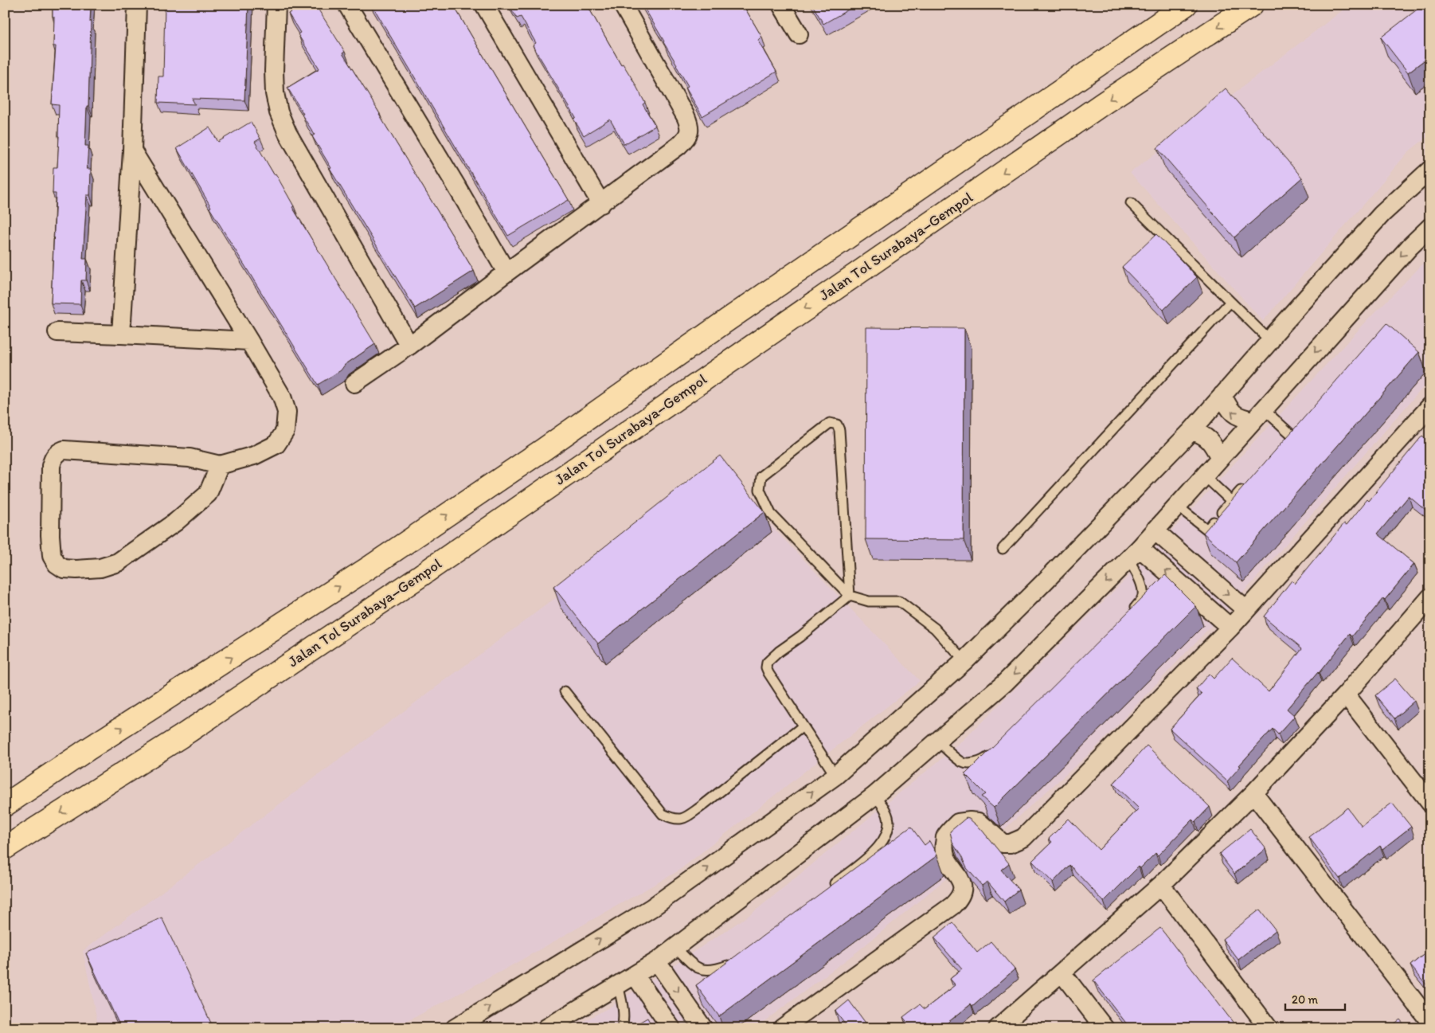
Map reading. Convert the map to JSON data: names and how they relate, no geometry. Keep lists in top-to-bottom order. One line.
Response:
{"streets":{"highway":["Jalan Tol Surabaya–Gempol"]},"scale_bar":"20 m"}
